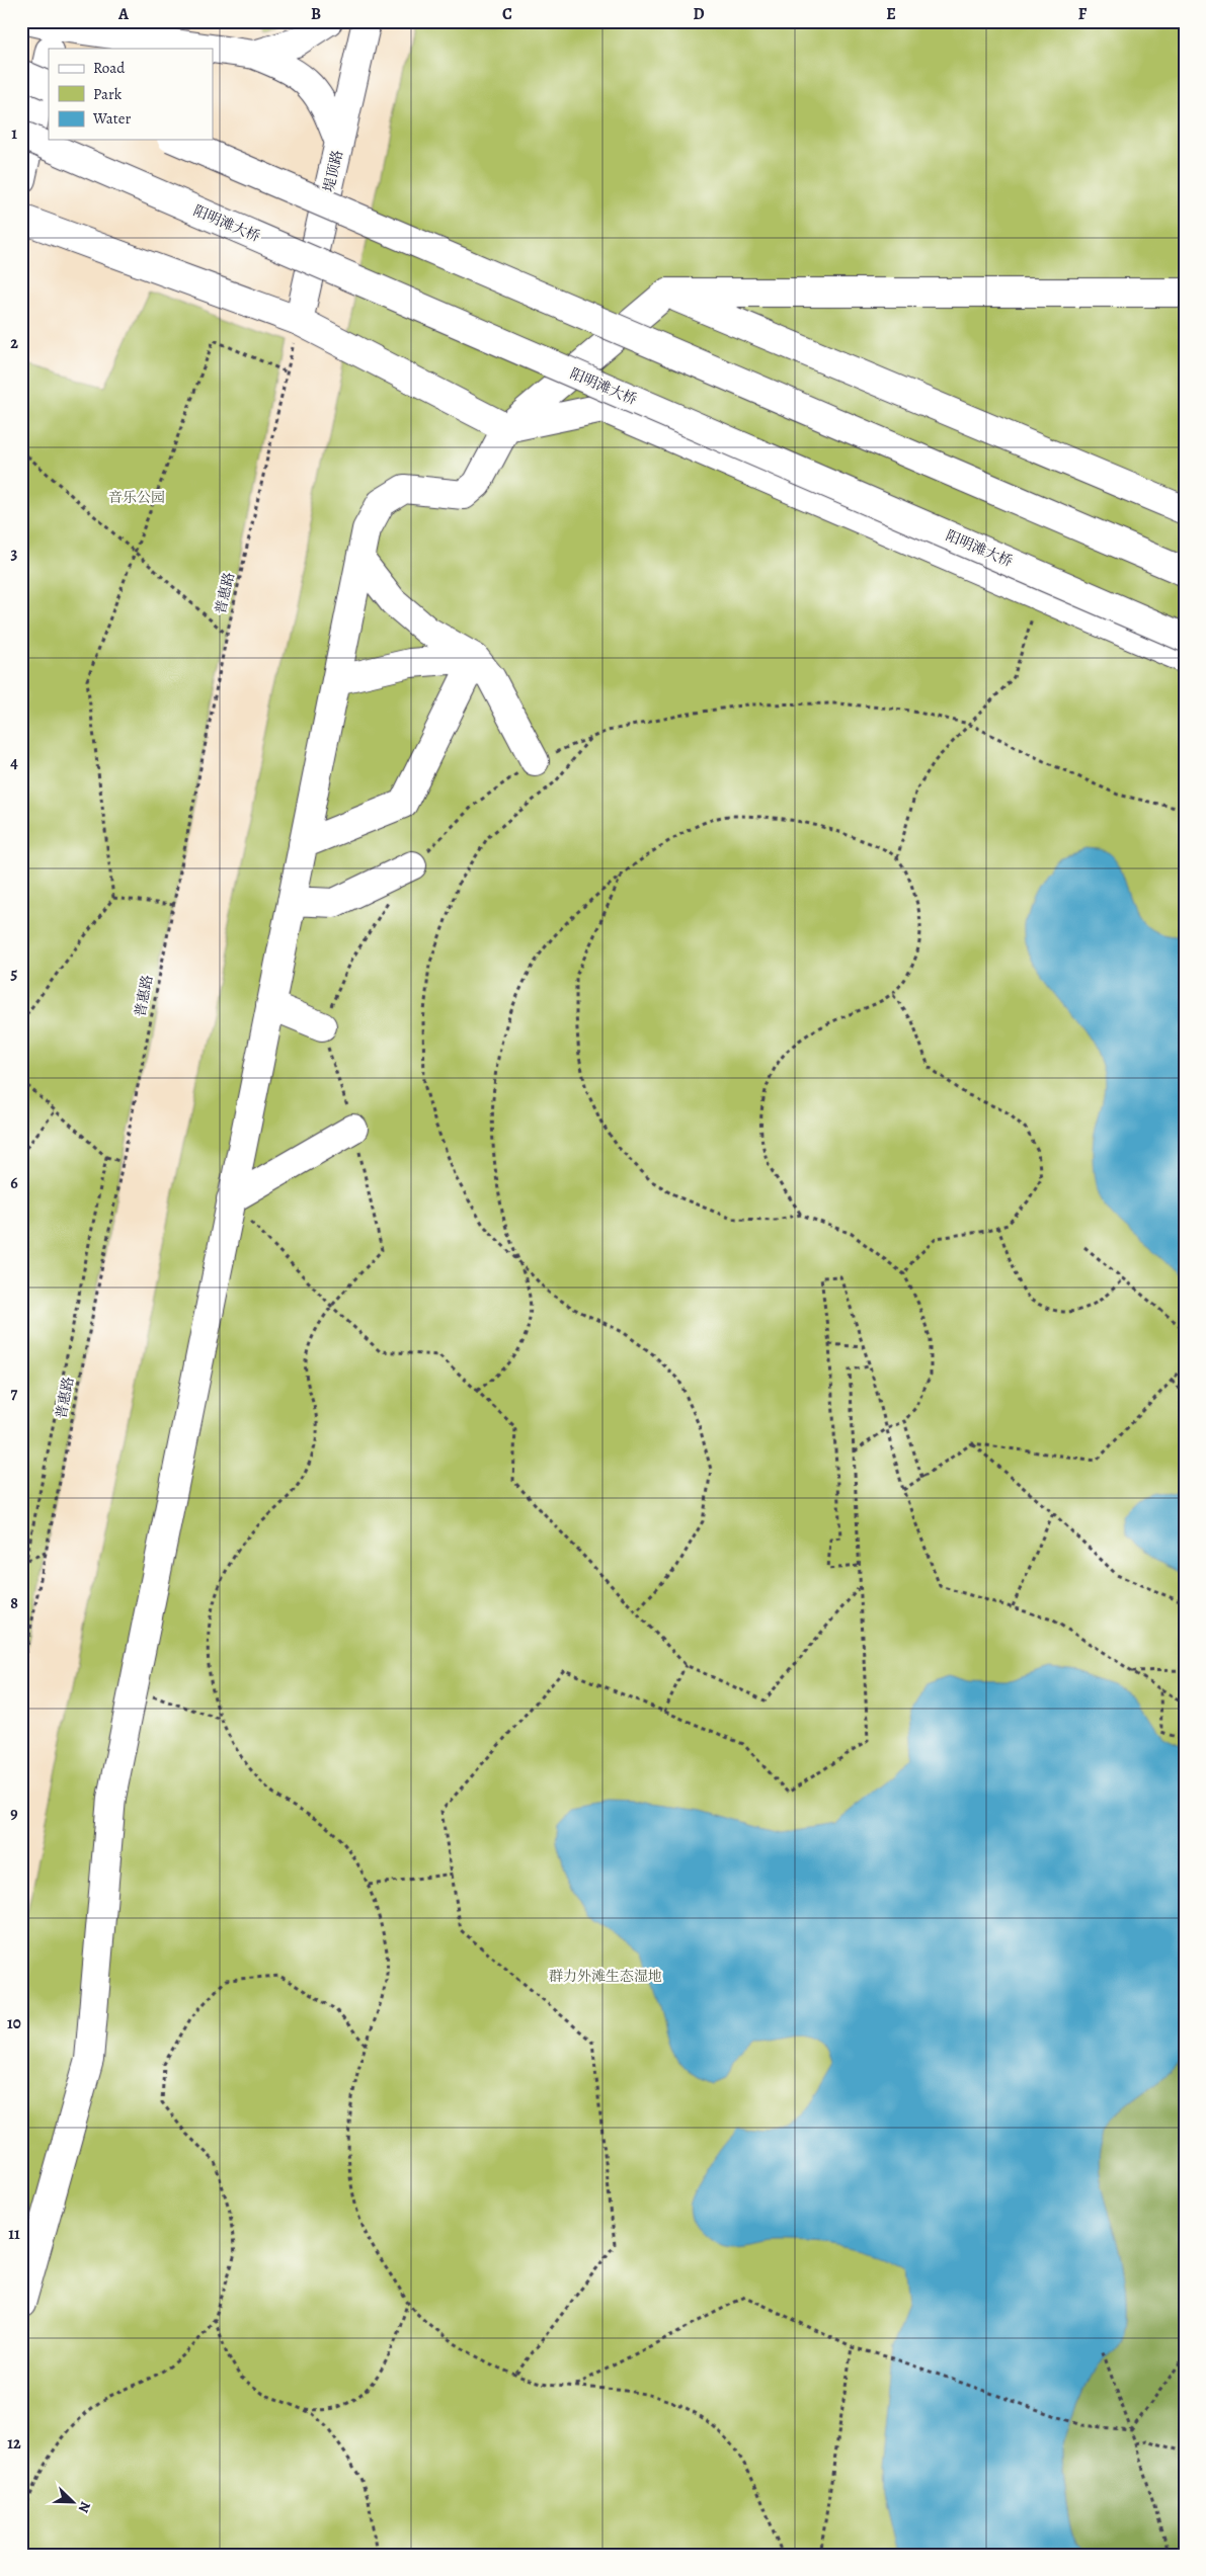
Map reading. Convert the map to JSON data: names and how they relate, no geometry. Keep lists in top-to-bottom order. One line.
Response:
{"streets":{"main road":["堤顶路","阳明滩大桥"],"path":["普惠路"]},"crossings":[["堤顶路","普惠路"]],"parks":["音乐公园","群力外滩生态湿地"],"legend":["Road","Park","Water"],"north":"bottom right","grid":{"columns":["A","B","C","D","E","F"],"rows":["1","2","3","4","5","6","7","8","9","10","11","12"]}}
